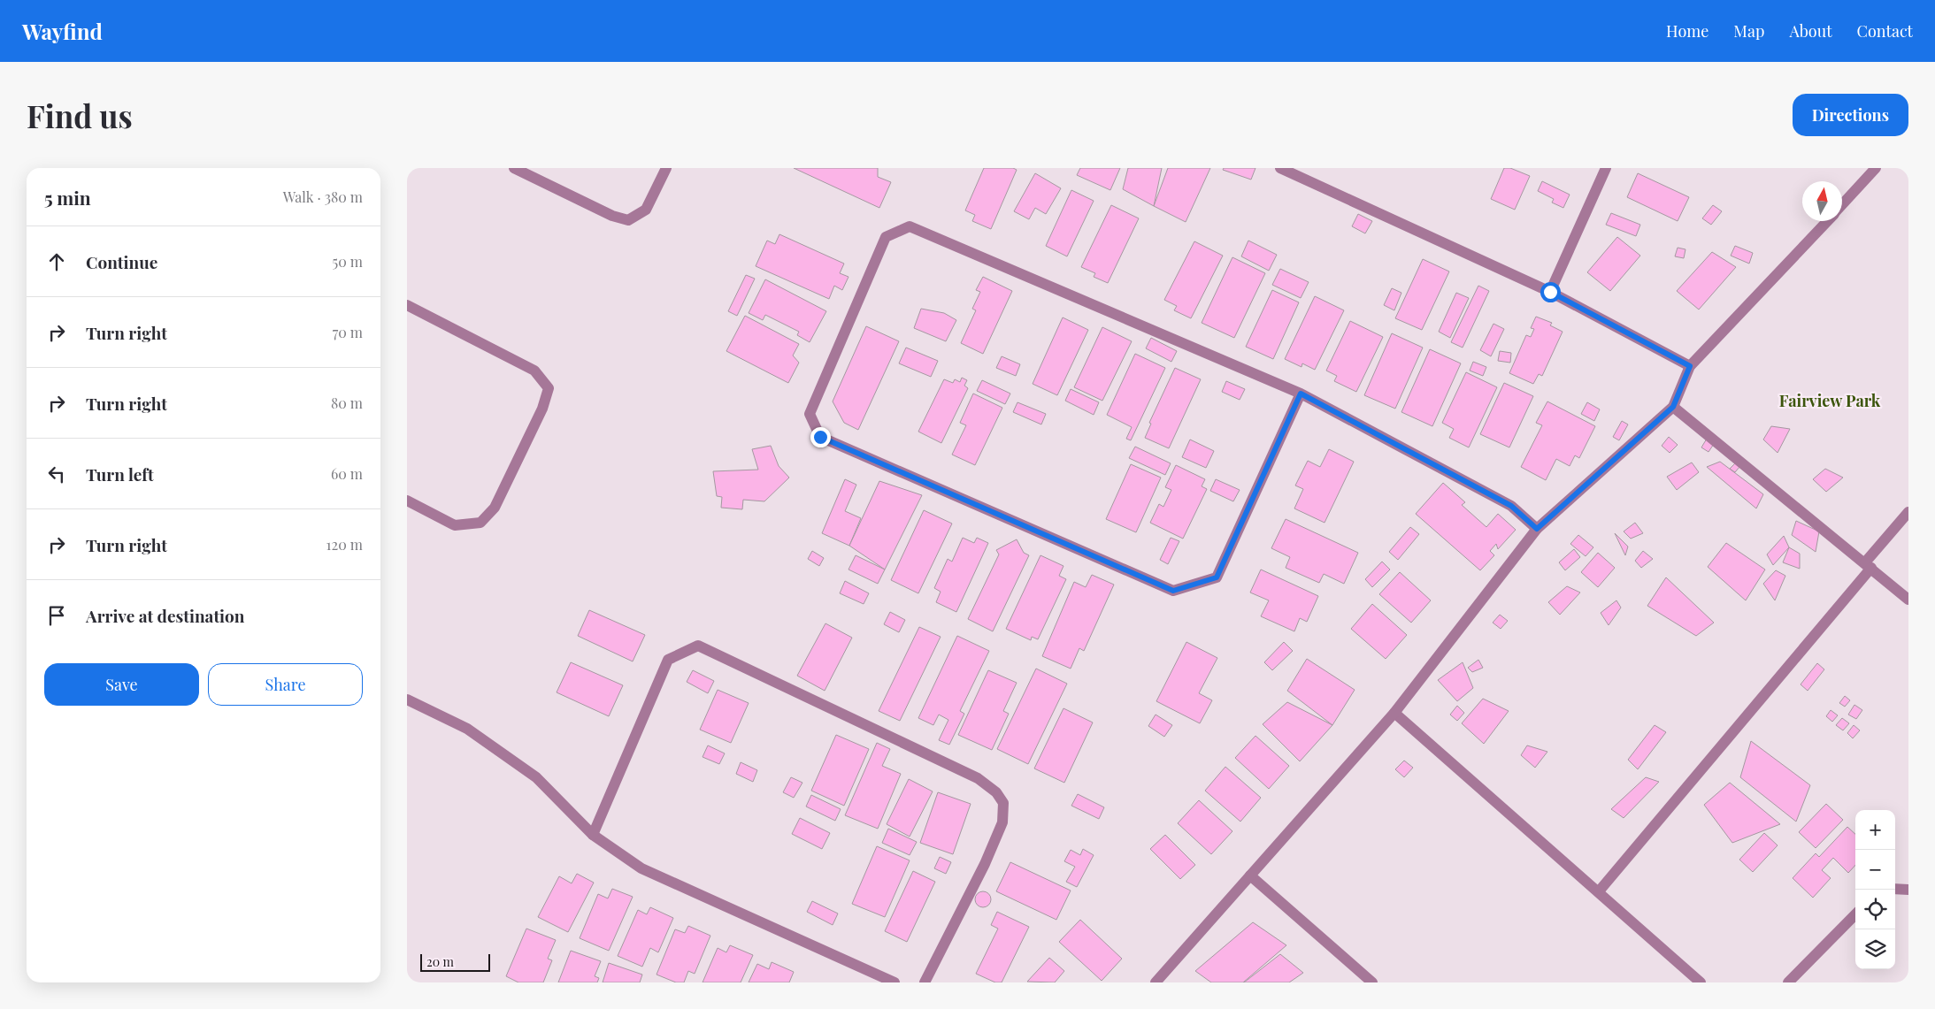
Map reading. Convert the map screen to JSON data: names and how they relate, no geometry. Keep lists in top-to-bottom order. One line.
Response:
{"districts":["Fairview Park"],"scale_bar":"20 m","north":"top","page":{"header":"Wayfind","nav":["Home","Map","About","Contact"],"buttons":["Directions",["Save","Share"]],"title":"Find us","heading":["5 min","Walk · 380 m"],"list":[["Continue","50 m"],["Turn right","70 m"],["Turn right","80 m"],["Turn left","60 m"],["Turn right","120 m"],"Arrive at destination"],"map_buttons":["+","−"],"scale":"20 m"}}
